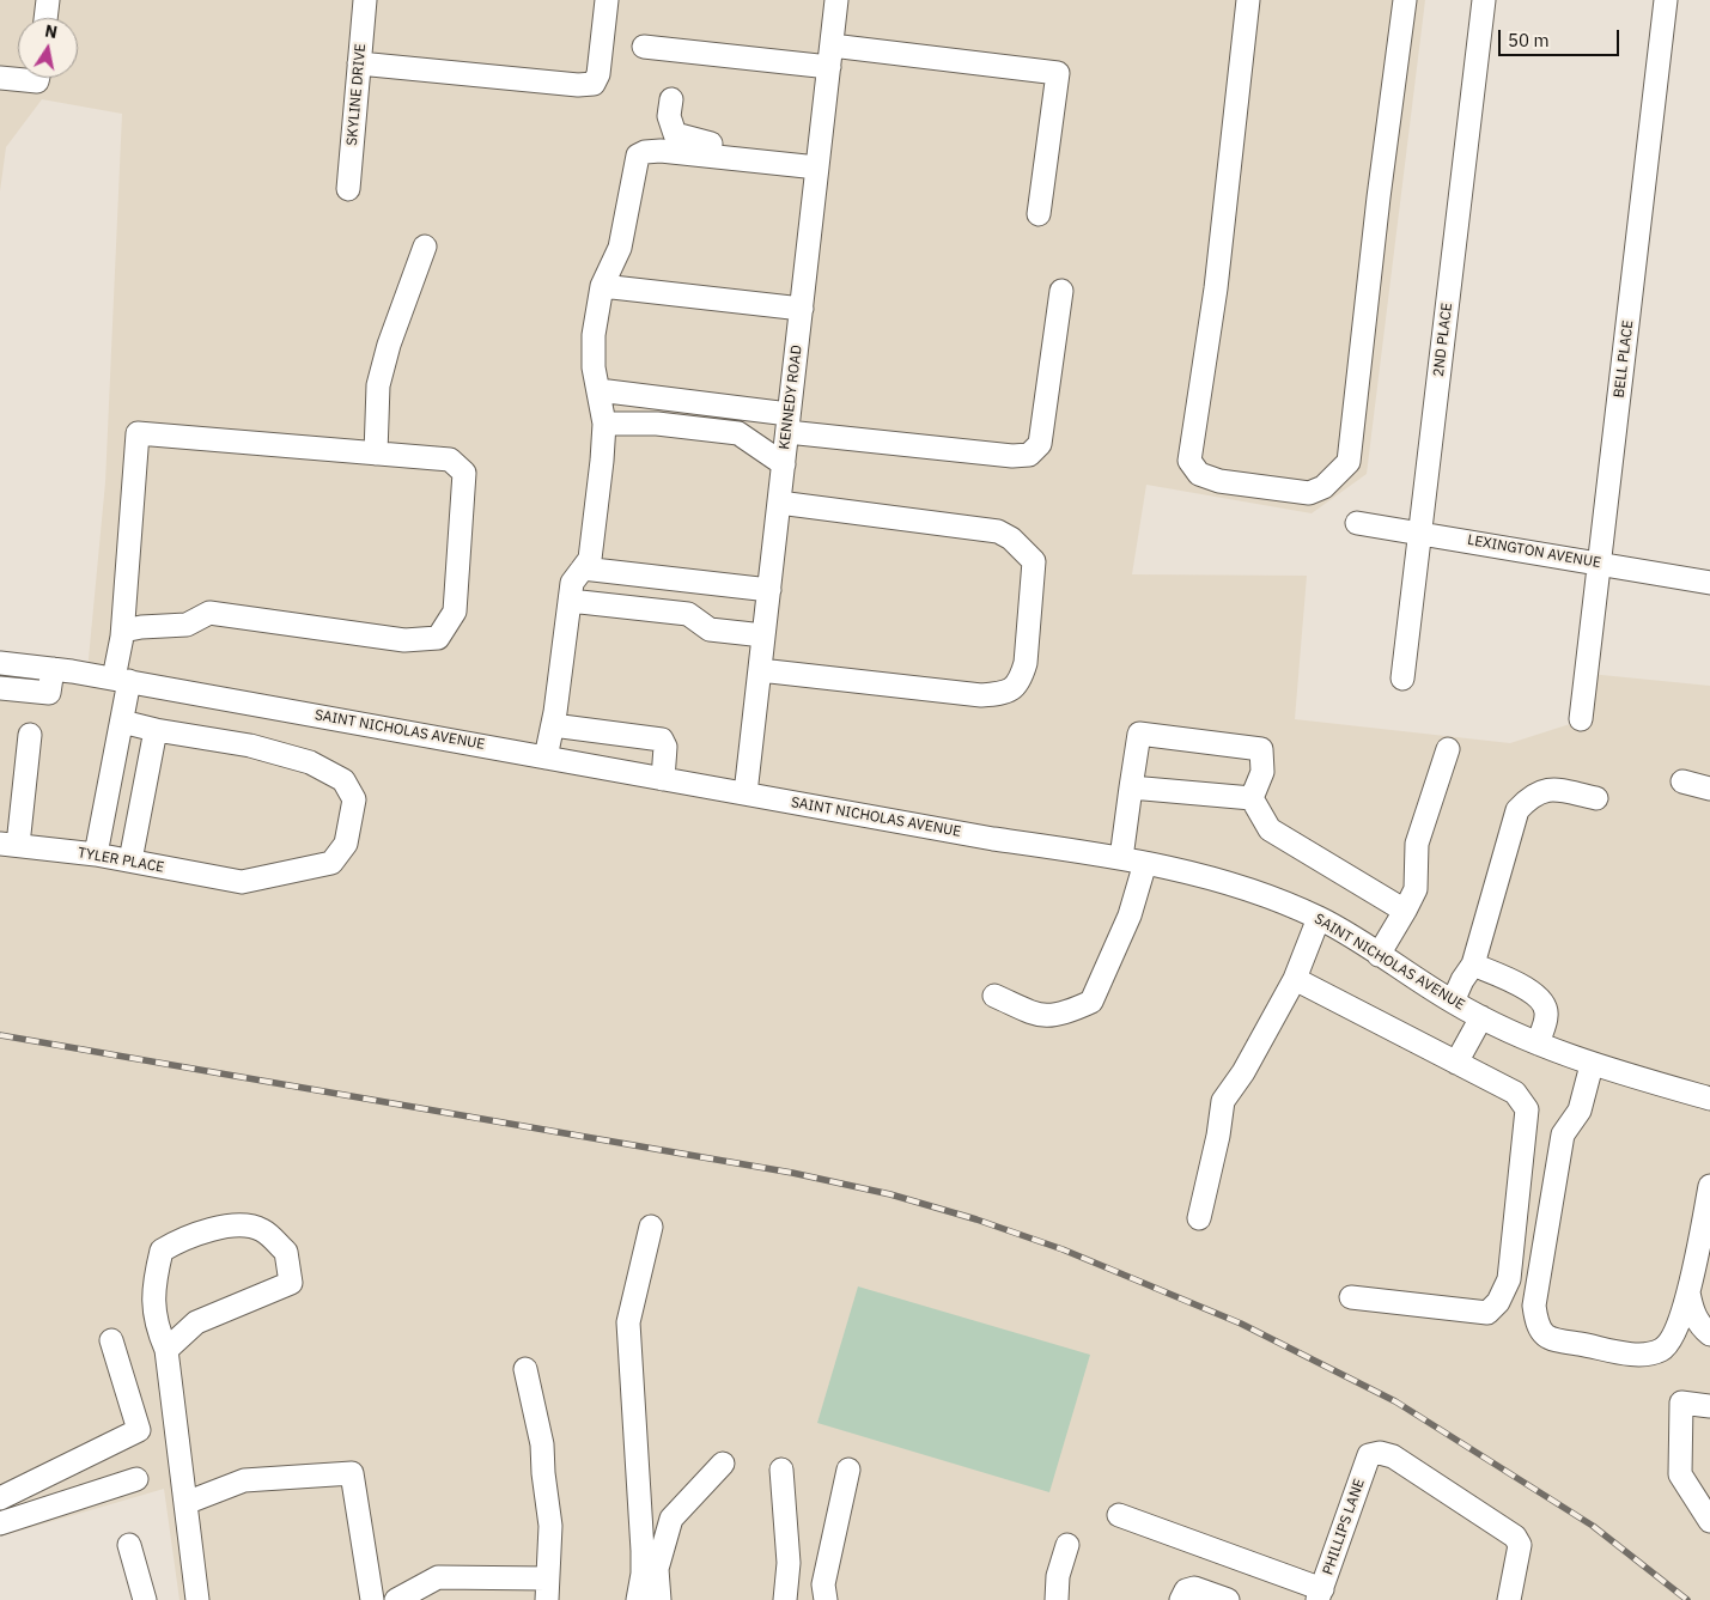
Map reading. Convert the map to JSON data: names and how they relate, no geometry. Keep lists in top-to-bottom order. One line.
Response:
{"streets":{"street":["SKYLINE DRIVE","2ND PLACE","BELL PLACE","KENNEDY ROAD","LEXINGTON AVENUE","SAINT NICHOLAS AVENUE","TYLER PLACE","PHILLIPS LANE"]},"crossings":[["2ND PLACE","LEXINGTON AVENUE"],["BELL PLACE","LEXINGTON AVENUE"],["KENNEDY ROAD","SAINT NICHOLAS AVENUE"]],"scale_bar":"50 m","north":"top"}
